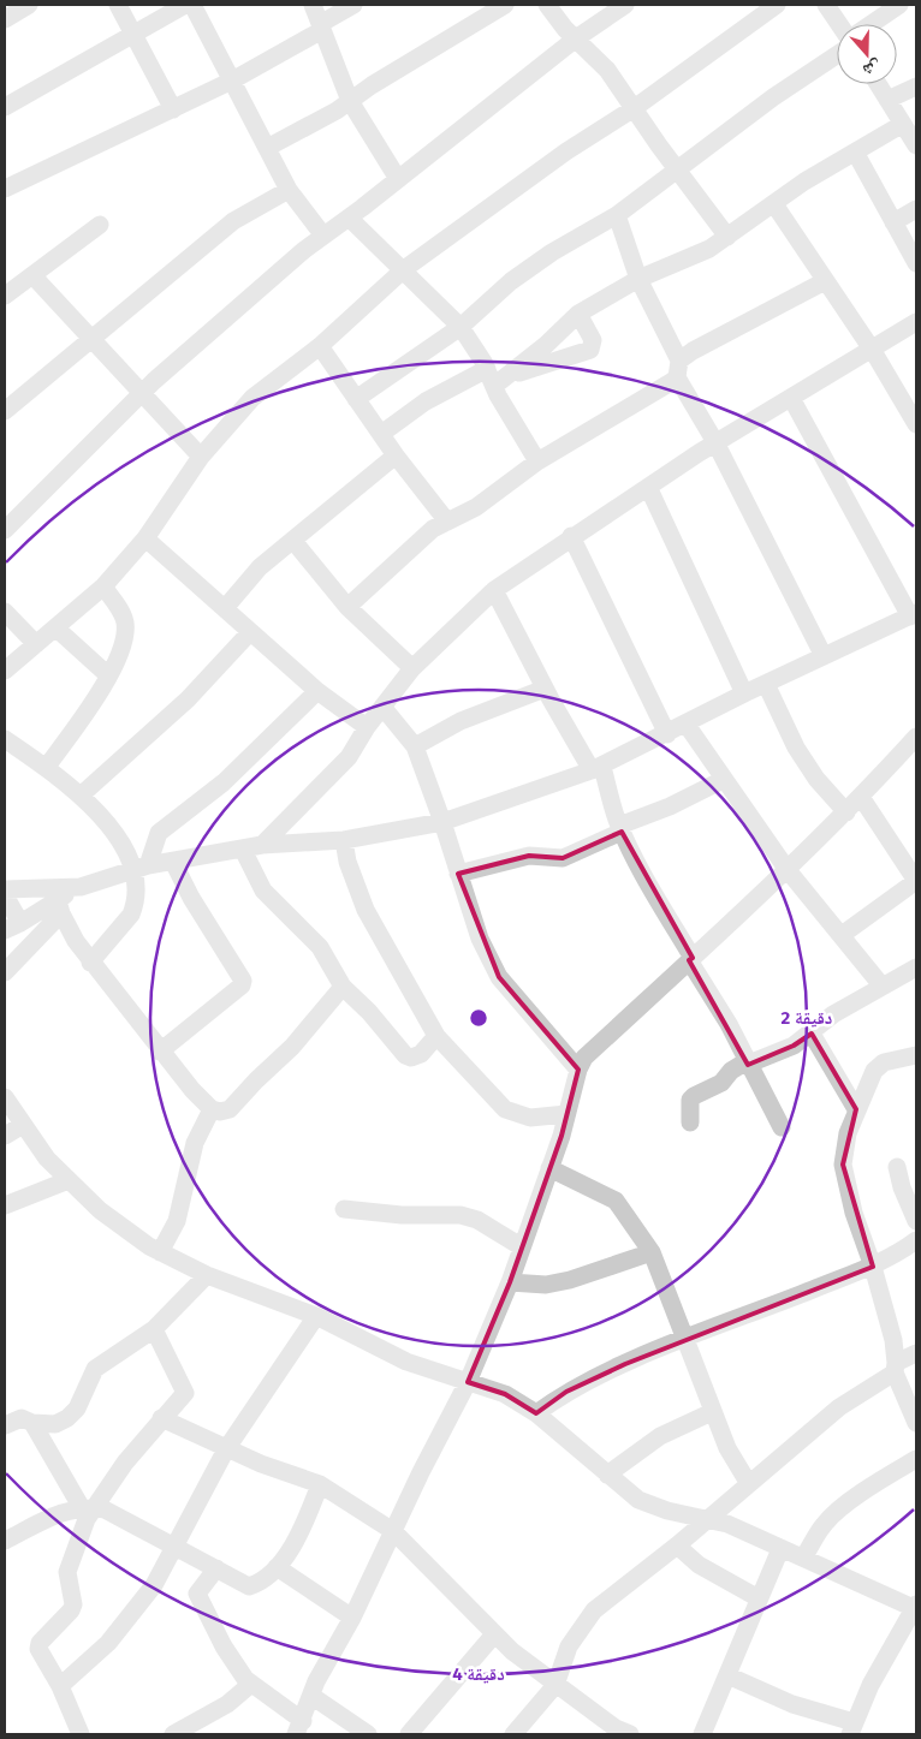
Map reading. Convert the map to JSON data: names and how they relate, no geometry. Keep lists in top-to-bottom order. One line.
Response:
{"north":"bottom","rings":["2 دقيقة","4 دقيقة"]}
